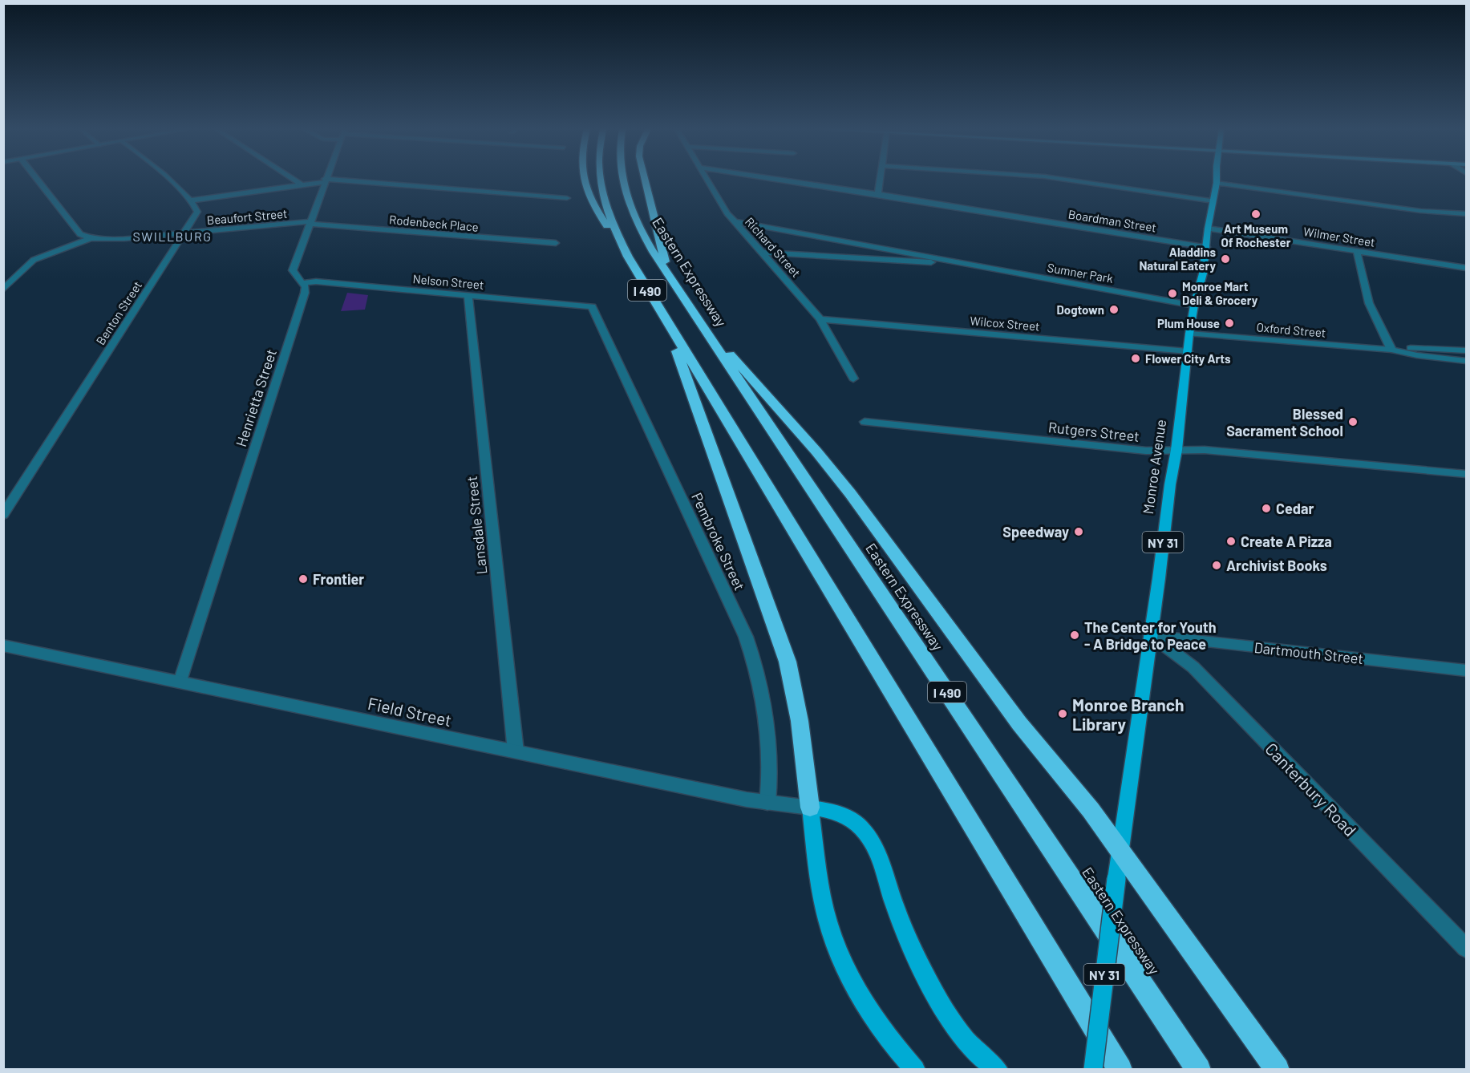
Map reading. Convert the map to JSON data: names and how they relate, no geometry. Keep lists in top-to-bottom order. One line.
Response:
{"streets":{"highway":["Eastern Expressway","I 490"],"main road":["Monroe Avenue","NY 31"],"street":["Beaufort Street","Boardman Street","Rodenbeck Place","Wilmer Street","Richard Street","Sumner Park","Nelson Street","Benton Street","Wilcox Street","Oxford Street","Henrietta Street","Rutgers Street","Lansdale Street","Pembroke Street","Dartmouth Street","Field Street","Canterbury Road"]},"crossings":[["Beaufort Street","Rodenbeck Place"],["Beaufort Street","Benton Street"],["Beaufort Street","Henrietta Street"],["Boardman Street","Monroe Avenue"],["Rodenbeck Place","Henrietta Street"],["Wilmer Street","Monroe Avenue"],["Richard Street","Sumner Park"],["Richard Street","Wilcox Street"],["Sumner Park","Monroe Avenue"],["Nelson Street","Henrietta Street"],["Nelson Street","Lansdale Street"],["Nelson Street","Pembroke Street"],["Wilcox Street","Monroe Avenue"],["Oxford Street","Monroe Avenue"],["Henrietta Street","Field Street"],["Rutgers Street","Monroe Avenue"],["Monroe Avenue","Dartmouth Street"],["Monroe Avenue","Canterbury Road"],["Lansdale Street","Field Street"],["Pembroke Street","Field Street"],["Dartmouth Street","Canterbury Road"]],"districts":["SWILLBURG"],"places":["Art Museum Of Rochester","Aladdins Natural Eatery","Monroe Mart Deli & Grocery","Dogtown","Plum House","Flower City Arts","Blessed Sacrament School","Cedar","Speedway","Create A Pizza","Archivist Books","Frontier","The Center for Youth - A Bridge to Peace","Monroe Branch Library"]}
